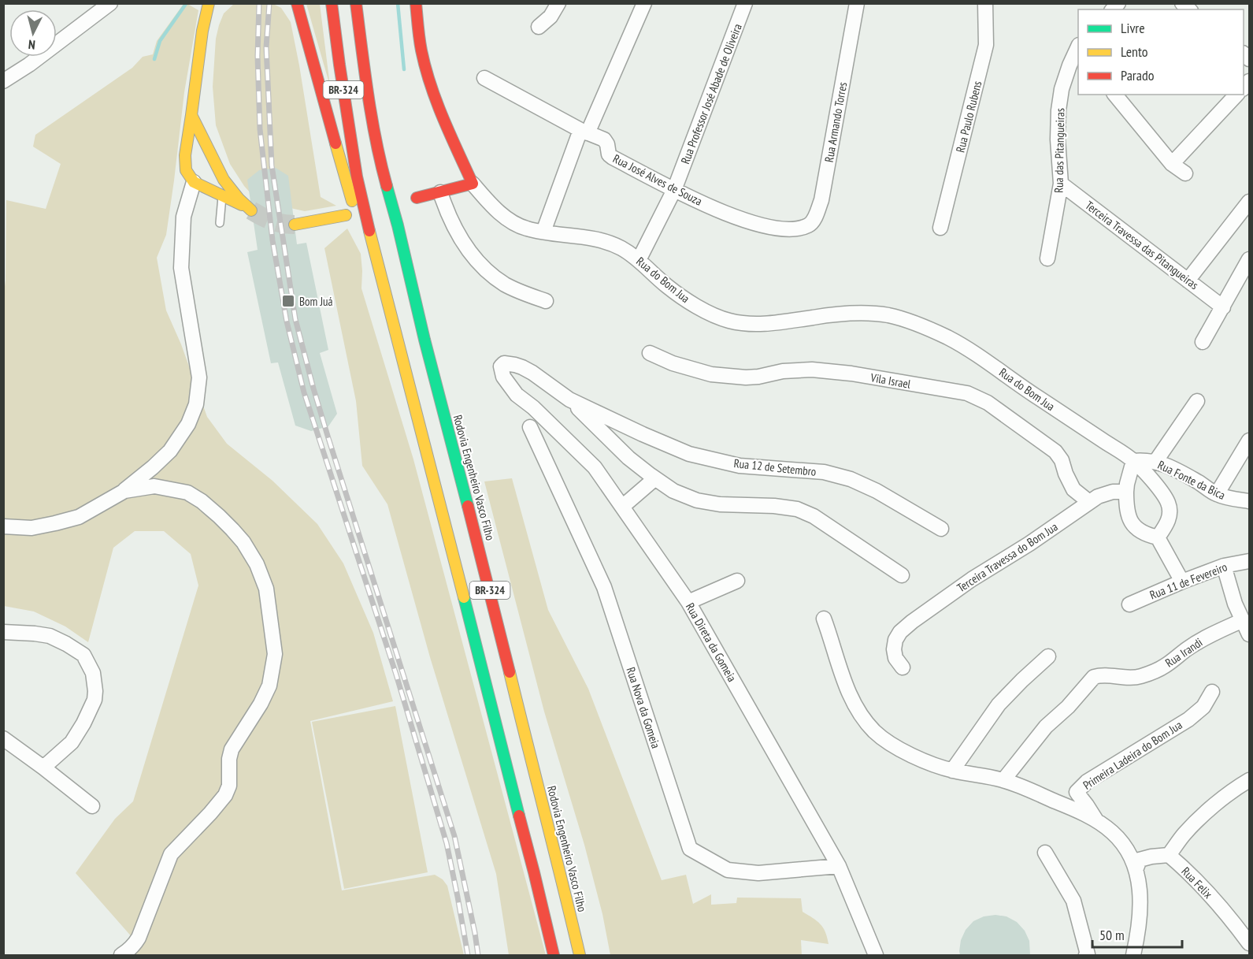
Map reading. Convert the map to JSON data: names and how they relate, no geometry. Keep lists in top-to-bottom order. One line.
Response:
{"streets":{"main road":["BR-324","Rua do Bom Jua","Rodovia Engenheiro Vasco Filho"],"street":["Rua Professor José Abade de Oliveira","Rua Paulo Rubens","Rua Armando Torres","Rua das Pitangueiras","Rua José Alves de Souza","Terceira Travessa das Pitangueiras","Vila Israel","Rua 12 de Setembro","Rua Fonte da Bica","Terceira Travessa do Bom Jua","Rua 11 de Fevereiro","Rua Direta da Gomeia","Rua Irandi","Rua Nova da Gomeia","Primeira Ladeira do Bom Jua","Rua Felix"]},"crossings":[["Rua Professor José Abade de Oliveira","Rua José Alves de Souza"],["Rua Professor José Abade de Oliveira","Rua do Bom Jua"],["Rua Armando Torres","Rua José Alves de Souza"],["Rua das Pitangueiras","Terceira Travessa das Pitangueiras"],["Rua do Bom Jua","Rua Fonte da Bica"],["Vila Israel","Terceira Travessa do Bom Jua"],["Rua 12 de Setembro","Rua Direta da Gomeia"],["Rua Direta da Gomeia","Rua Nova da Gomeia"]],"places":{"transit":["Bom Juá"]},"legend":["Livre","Lento","Parado"],"scale_bar":"50 m","north":"bottom"}
